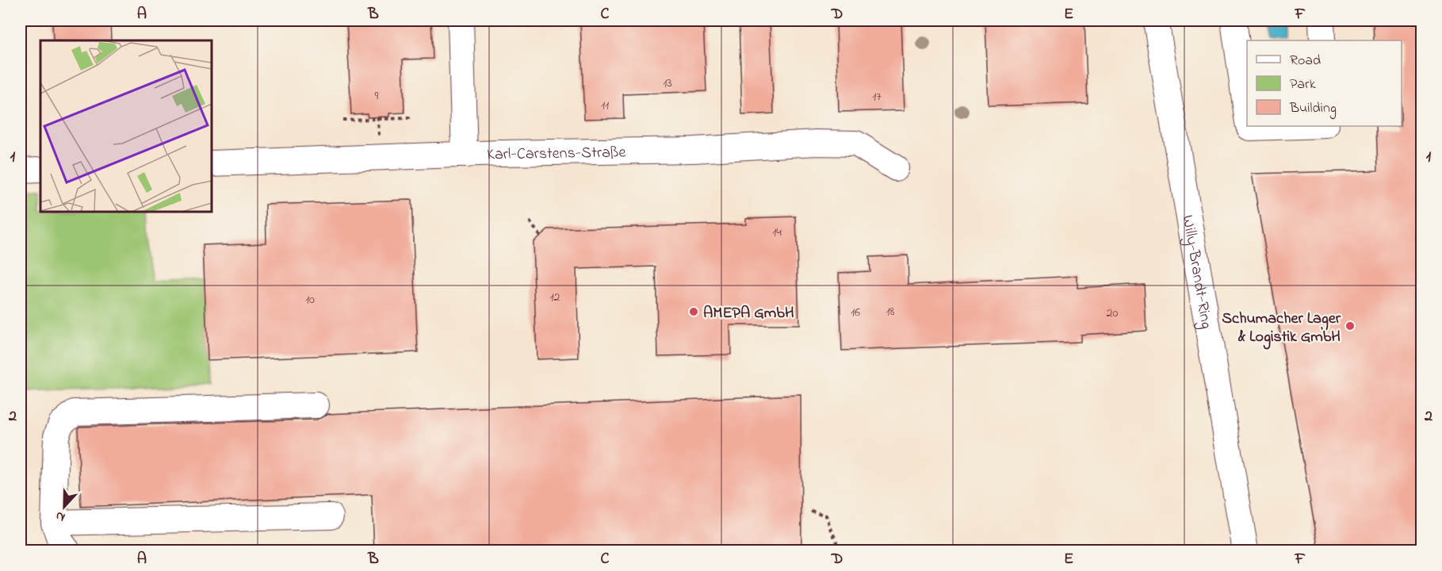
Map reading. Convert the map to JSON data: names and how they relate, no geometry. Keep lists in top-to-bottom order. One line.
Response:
{"streets":{"street":["Karl-Carstens-Straße","Willy-Brandt-Ring"]},"places":["AMEPA GmbH","Schumacher Lager & Logistik GmbH"],"house_numbers":["13","9","17","11","14","12","10","18","16","20"],"legend":["Road","Park","Building"],"north":"bottom","grid":{"columns":["A","B","C","D","E","F"],"rows":["1","2"]}}
